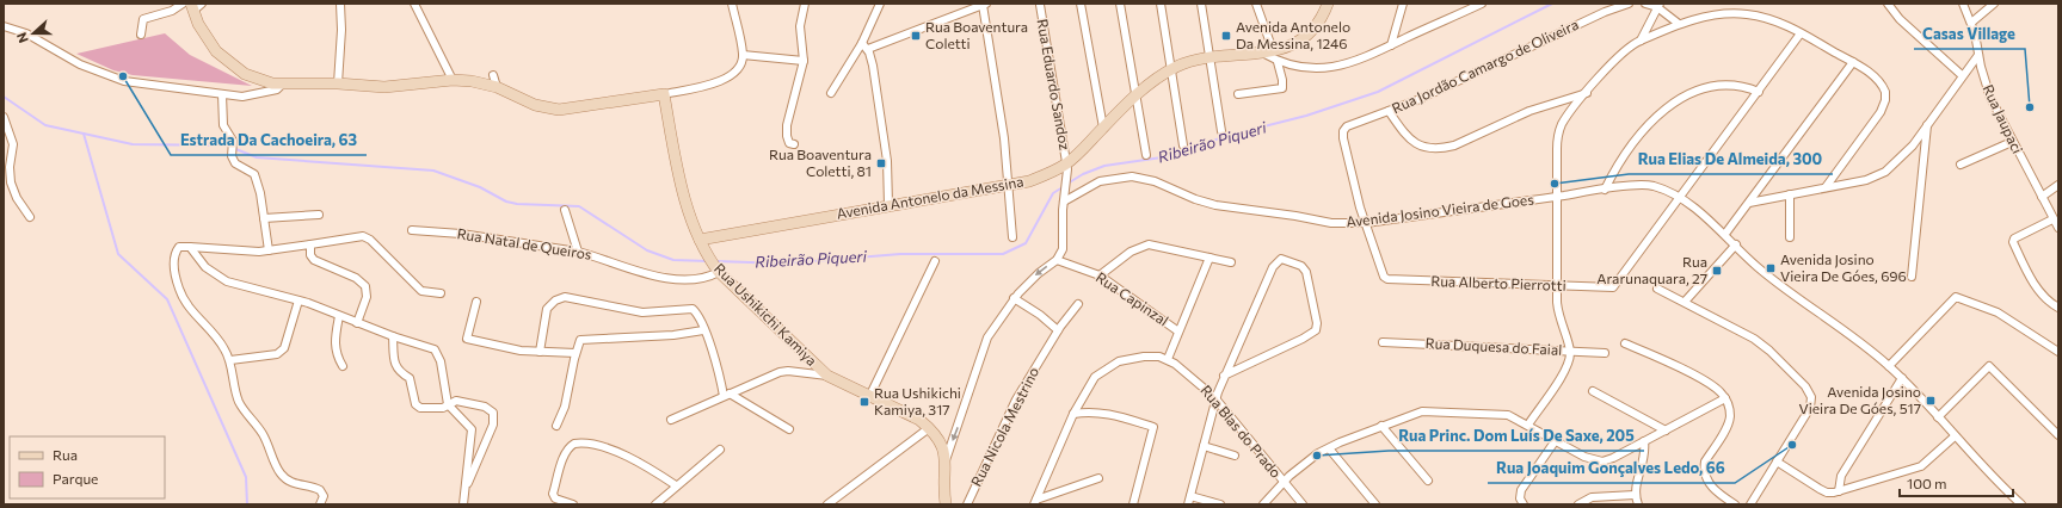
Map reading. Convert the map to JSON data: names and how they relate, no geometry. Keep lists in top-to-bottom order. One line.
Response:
{"streets":{"main road":["Avenida Antonelo da Messina","Rua Ushikichi Kamiya"],"street":["Rua Jordão Camargo de Oliveira","Rua Eduardo Sandoz","Rua Jaupaci","Avenida Josino Vieira de Goes","Rua Natal de Queiros","Rua Alberto Pierrotti","Rua Capinzal","Rua Duquesa do Faial","Rua Nicola Mestrino","Rua Blas do Prado"]},"crossings":[["Rua Jordão Camargo de Oliveira","Avenida Josino Vieira de Goes"],["Rua Jordão Camargo de Oliveira","Rua Alberto Pierrotti"],["Rua Eduardo Sandoz","Avenida Antonelo da Messina"],["Rua Eduardo Sandoz","Avenida Josino Vieira de Goes"],["Rua Eduardo Sandoz","Rua Capinzal"],["Avenida Antonelo da Messina","Rua Ushikichi Kamiya"],["Avenida Josino Vieira de Goes","Rua Alberto Pierrotti"],["Rua Natal de Queiros","Rua Ushikichi Kamiya"]],"water":["Ribeirão Piqueri"],"places":{"transit":["Rua Boaventura Coletti","Avenida Antonelo Da Messina, 1246","Rua Boaventura Coletti, 81","Avenida Josino Vieira De Góes, 696","Rua Ararunaquara, 27","Avenida Josino Vieira De Góes, 517","Rua Ushikichi Kamiya, 317"],"other":["Estrada Da Cachoeira, 63","Casas Village","Rua Elias De Almeida, 300","Rua Joaquim Gonçalves Ledo, 66","Rua Princ. Dom Luís De Saxe, 205"]},"legend":["Rua","Parque"],"scale_bar":"100 m","north":"left"}
